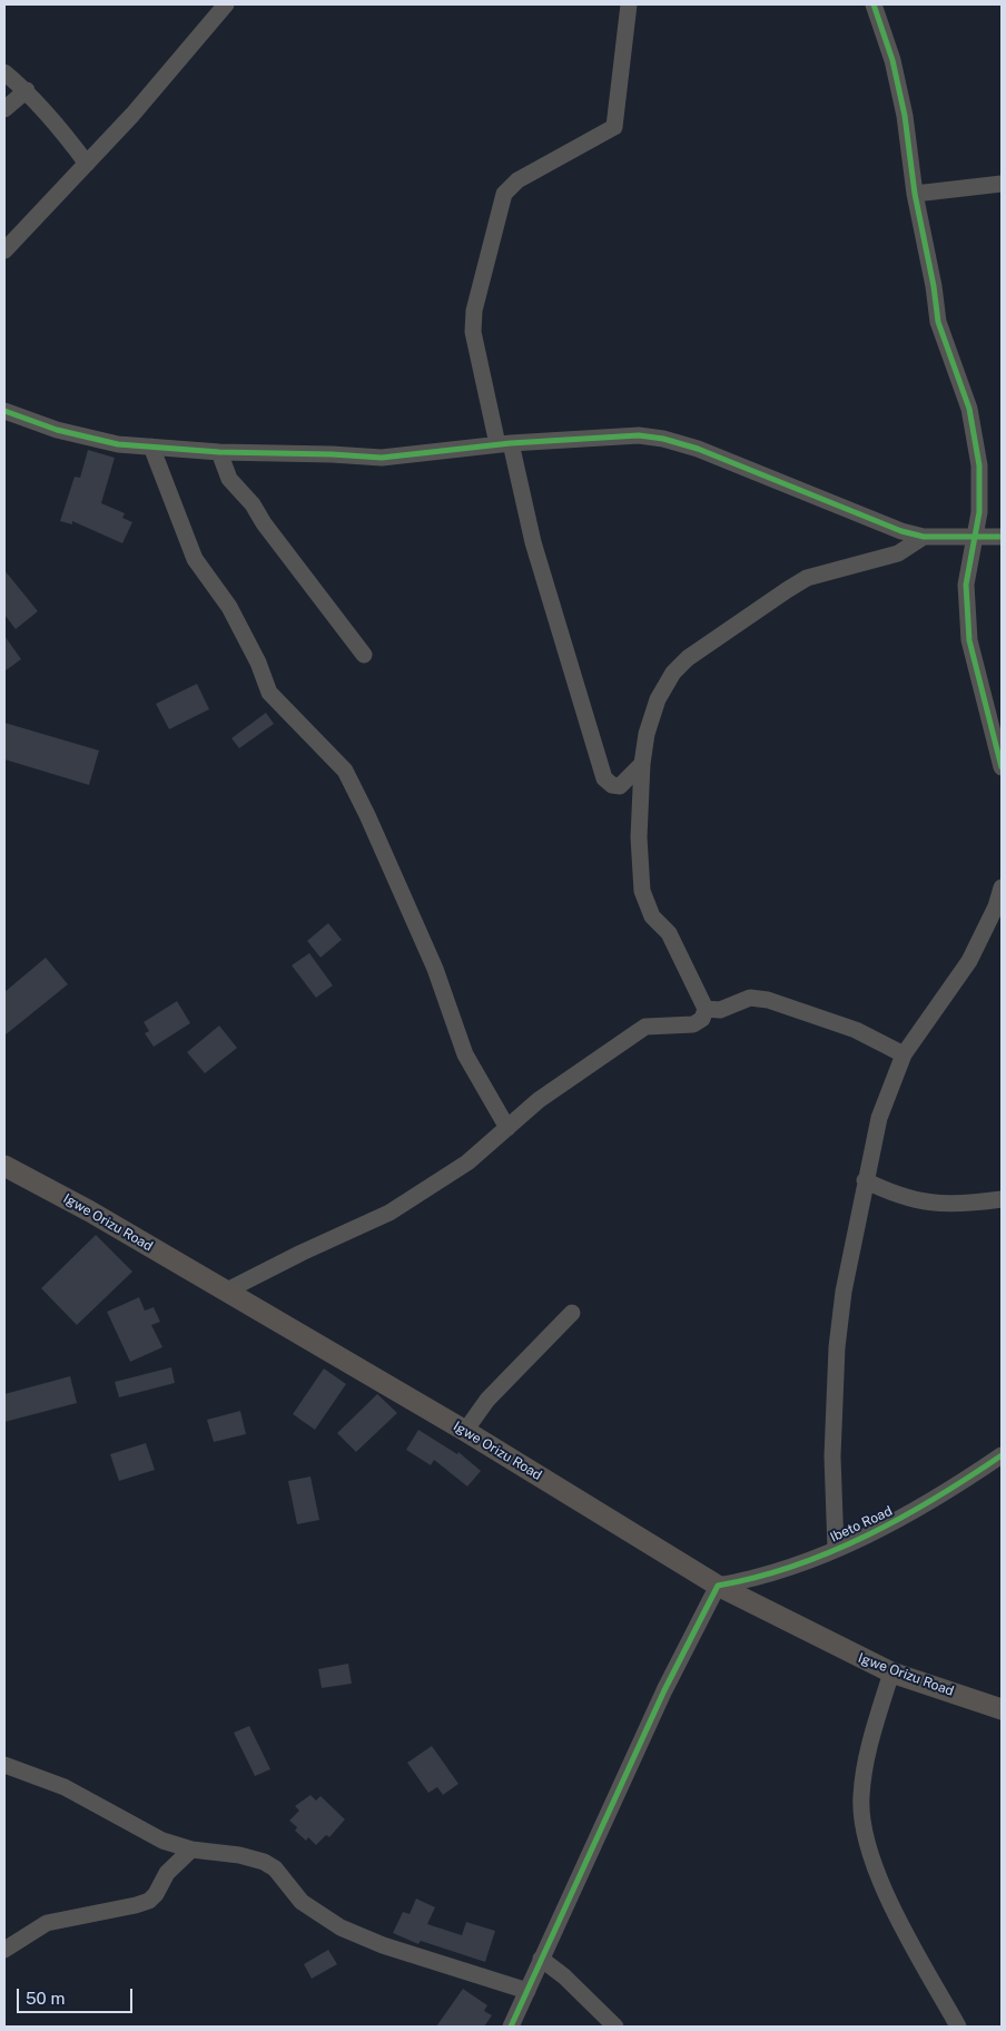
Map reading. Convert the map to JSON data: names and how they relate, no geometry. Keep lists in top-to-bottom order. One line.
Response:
{"streets":{"main road":["Igwe Orizu Road"],"street":["Ibeto Road"]},"crossings":[["Igwe Orizu Road","Ibeto Road"]],"scale_bar":"50 m"}
